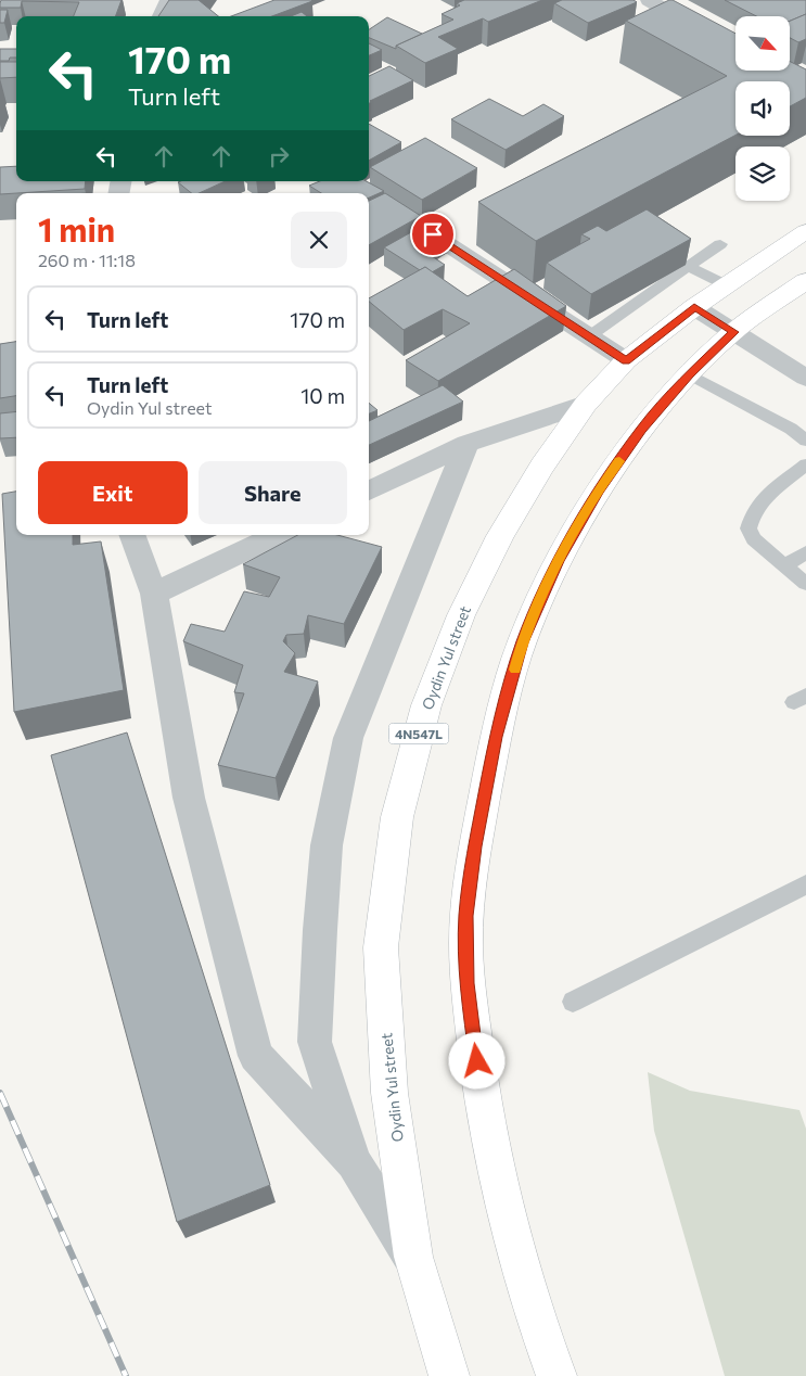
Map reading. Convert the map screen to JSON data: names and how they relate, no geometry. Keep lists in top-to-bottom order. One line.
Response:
{"streets":{"main road":["Oydin Yul street","4N547L"]},"north":"bottom right","page":{"turn":["170 m","Turn left"],"heading":["1 min","260 m · 11:18"],"list":[{"name":"Turn left","value":"170 m"},{"name":"Turn left","note":"Oydin Yul street","value":"10 m"}],"buttons":["Exit","Share"]}}
